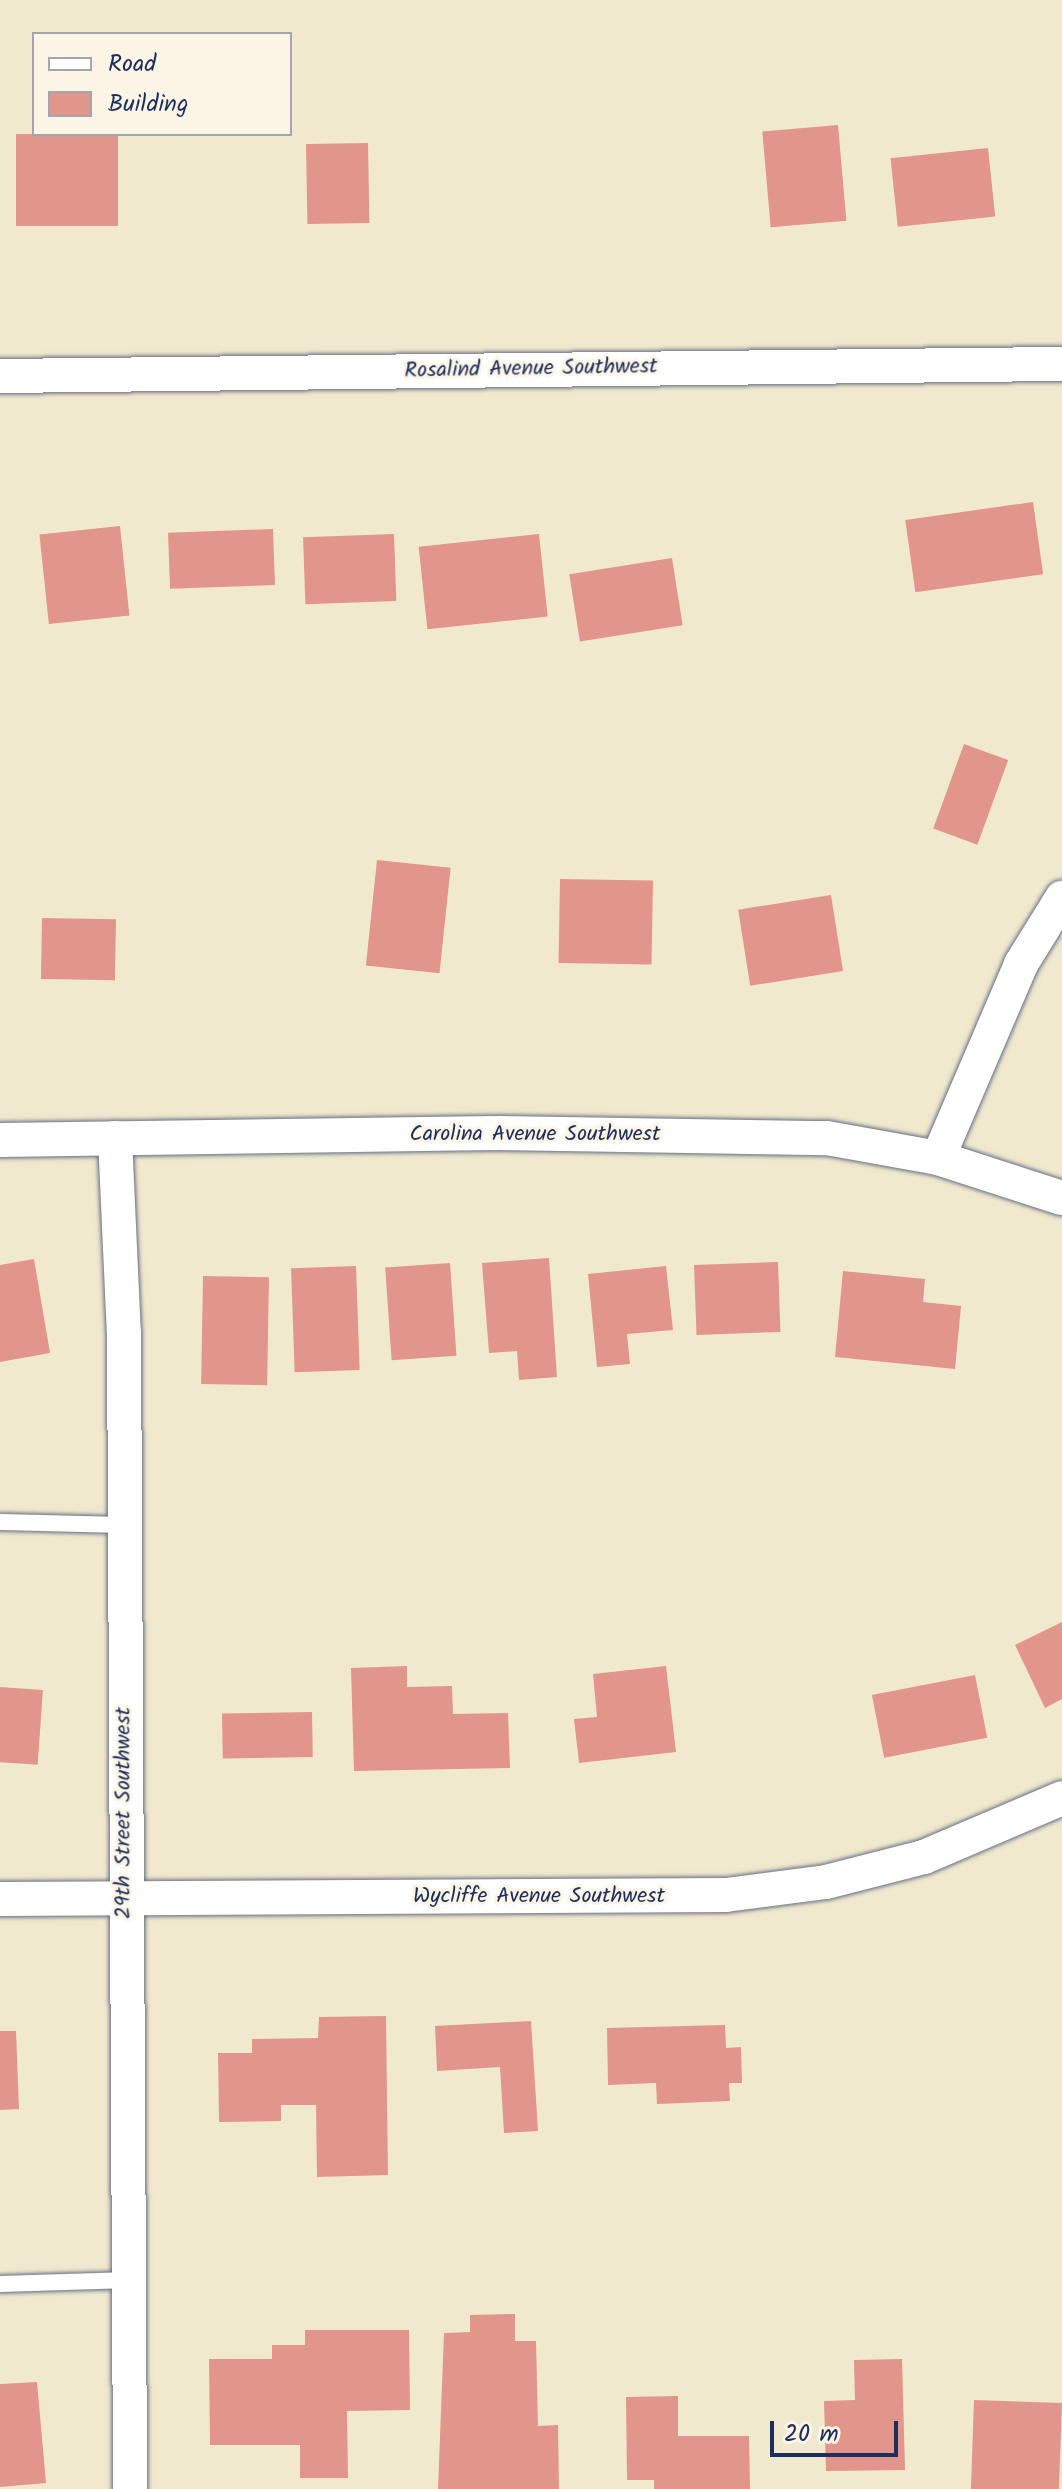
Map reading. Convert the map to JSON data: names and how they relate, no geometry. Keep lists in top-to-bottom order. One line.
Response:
{"streets":{"street":["Rosalind Avenue Southwest","Carolina Avenue Southwest","29th Street Southwest","Wycliffe Avenue Southwest"]},"crossings":[["Carolina Avenue Southwest","29th Street Southwest"],["29th Street Southwest","Wycliffe Avenue Southwest"]],"legend":["Road","Building"],"scale_bar":"20 m"}
